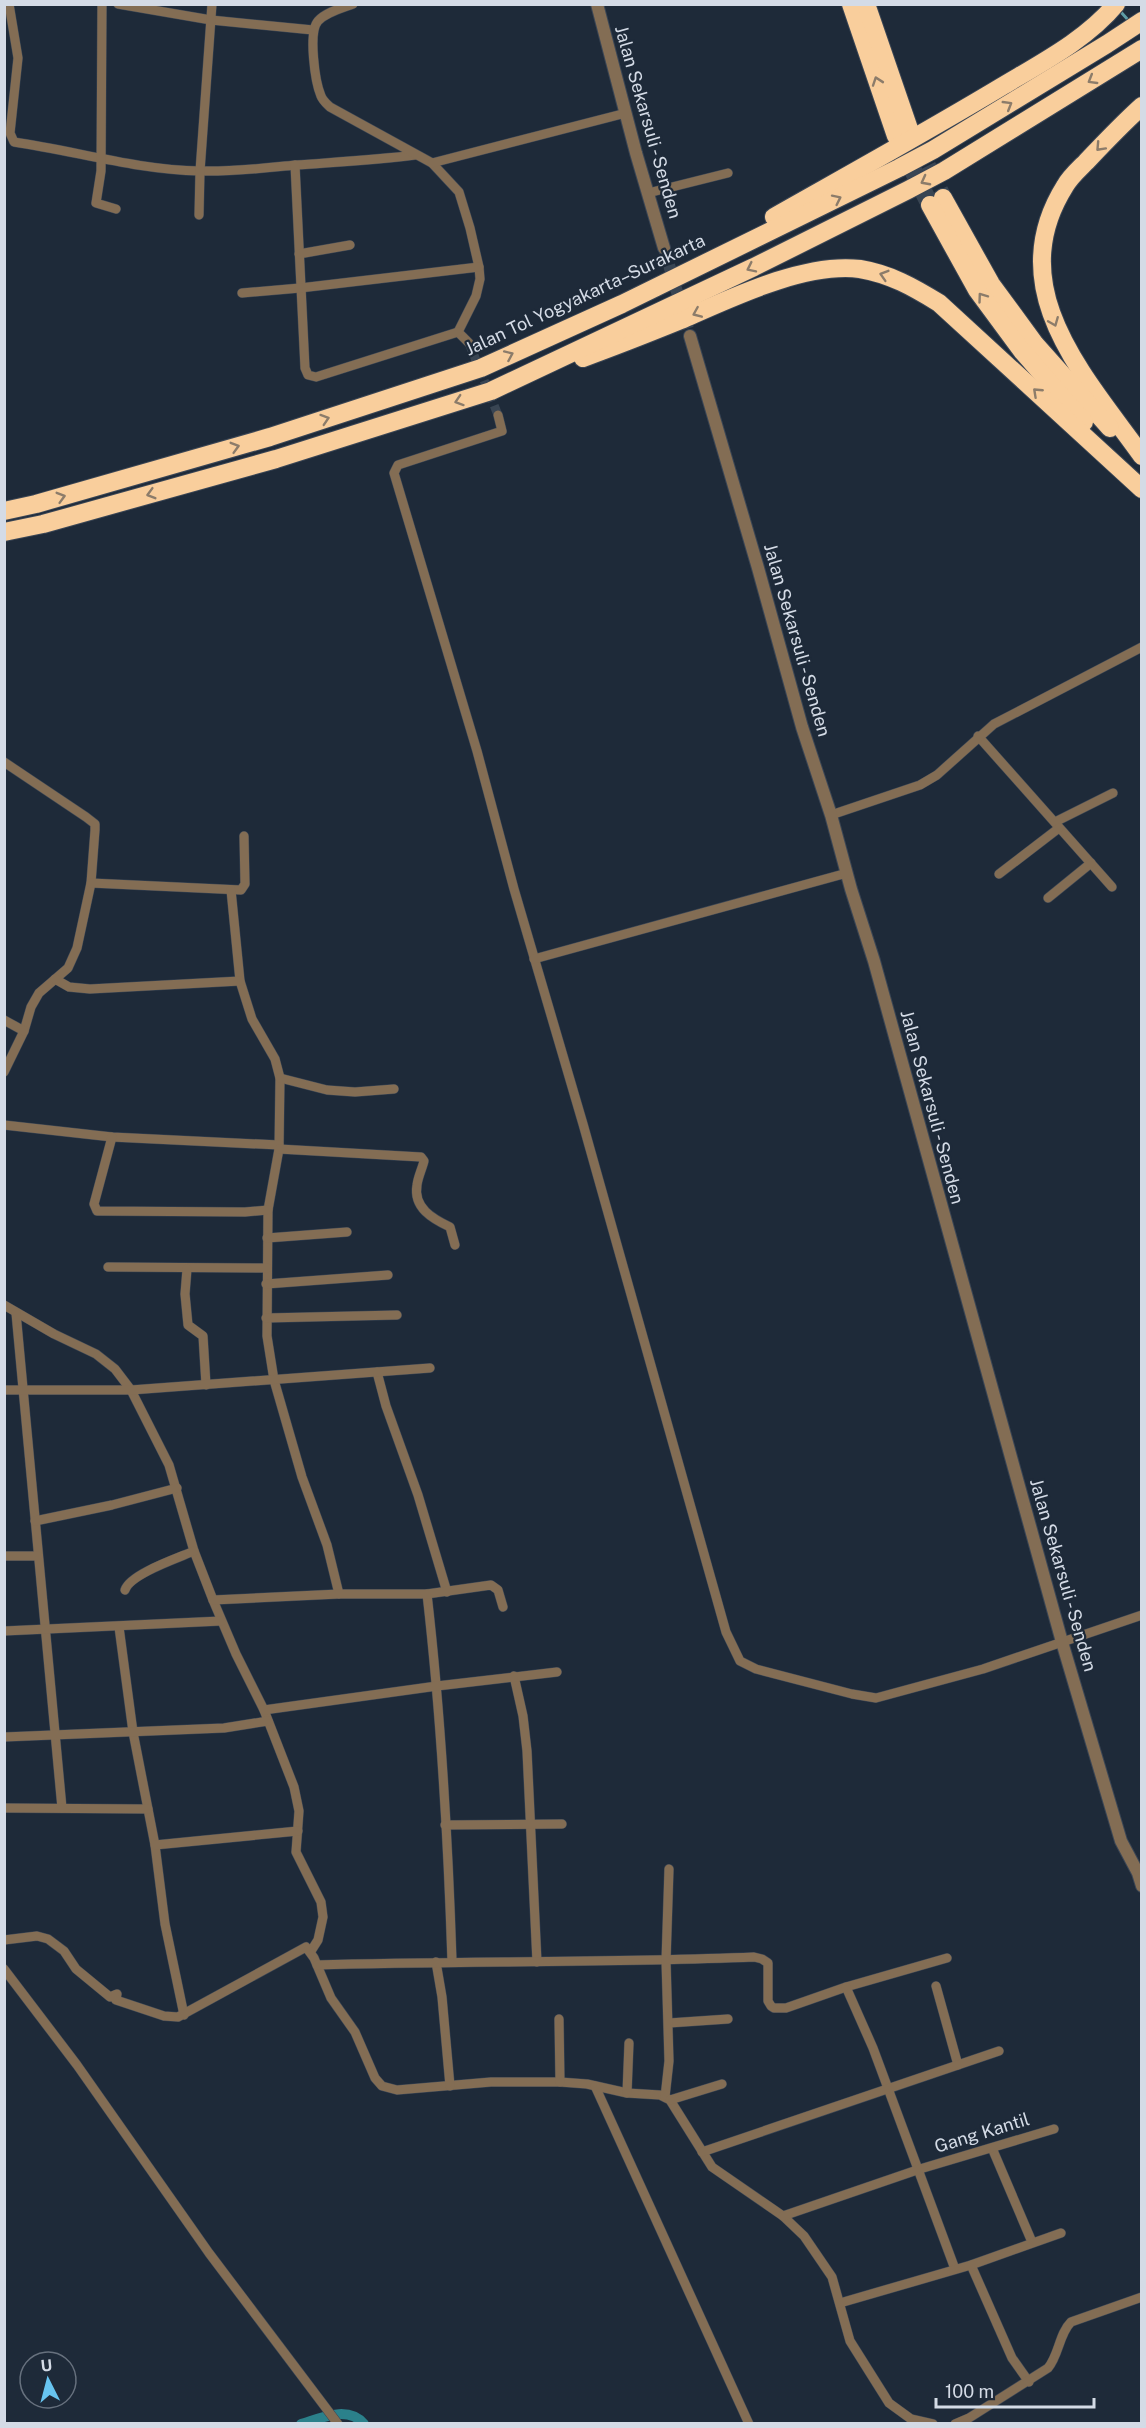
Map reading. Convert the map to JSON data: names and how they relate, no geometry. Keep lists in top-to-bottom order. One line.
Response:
{"streets":{"highway":["Jalan Tol Yogyakarta–Surakarta"],"street":["Jalan Sekarsuli - Senden","Gang Kantil"]},"scale_bar":"100 m","north":"top"}
